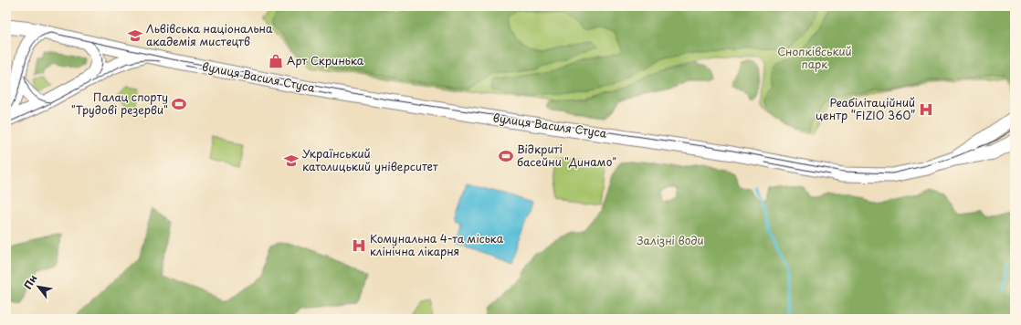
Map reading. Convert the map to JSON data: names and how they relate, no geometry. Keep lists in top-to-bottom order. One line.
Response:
{"streets":{"main road":["вулиця Василя Стуса"]},"parks":["Снопківський парк","Залізні води"],"places":{"school or university":["Львівська національна академія мистецтв","Український католицький університет"],"shop":["Арт Скринька"],"sports":["Палац спорту \"Трудові резерви\"","Відкриті басейни \"Динамо\""],"hospital":["Реабілітаційний центр “FIZIO 360”","Комунальна 4-та міська клінічна лікарня"]},"north":"top left"}
